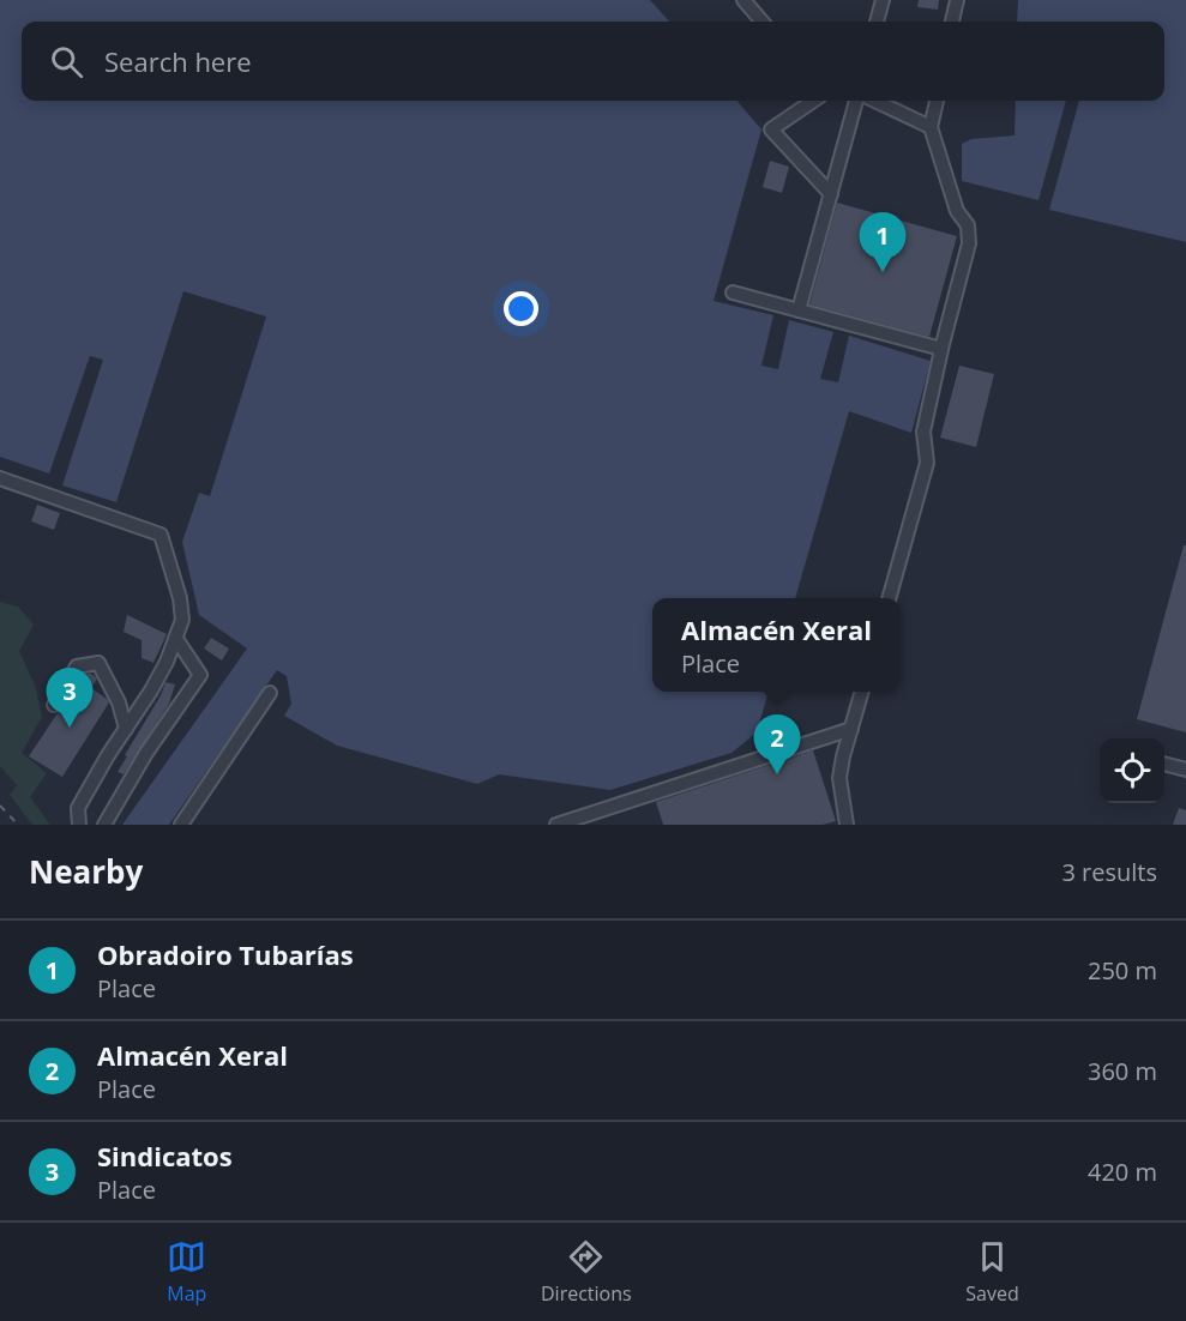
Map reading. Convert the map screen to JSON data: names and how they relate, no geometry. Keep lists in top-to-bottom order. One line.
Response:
{"page":{"search":"Search here","pins":["1","3","2"],"popup":["Almacén Xeral","Place"],"heading":["Nearby","3 results"],"list":[{"mark":"1","name":"Obradoiro Tubarías","note":"Place","value":"250 m"},{"mark":"2","name":"Almacén Xeral","note":"Place","value":"360 m"},{"mark":"3","name":"Sindicatos","note":"Place","value":"420 m"}],"nav":["Map","Directions","Saved"]}}
